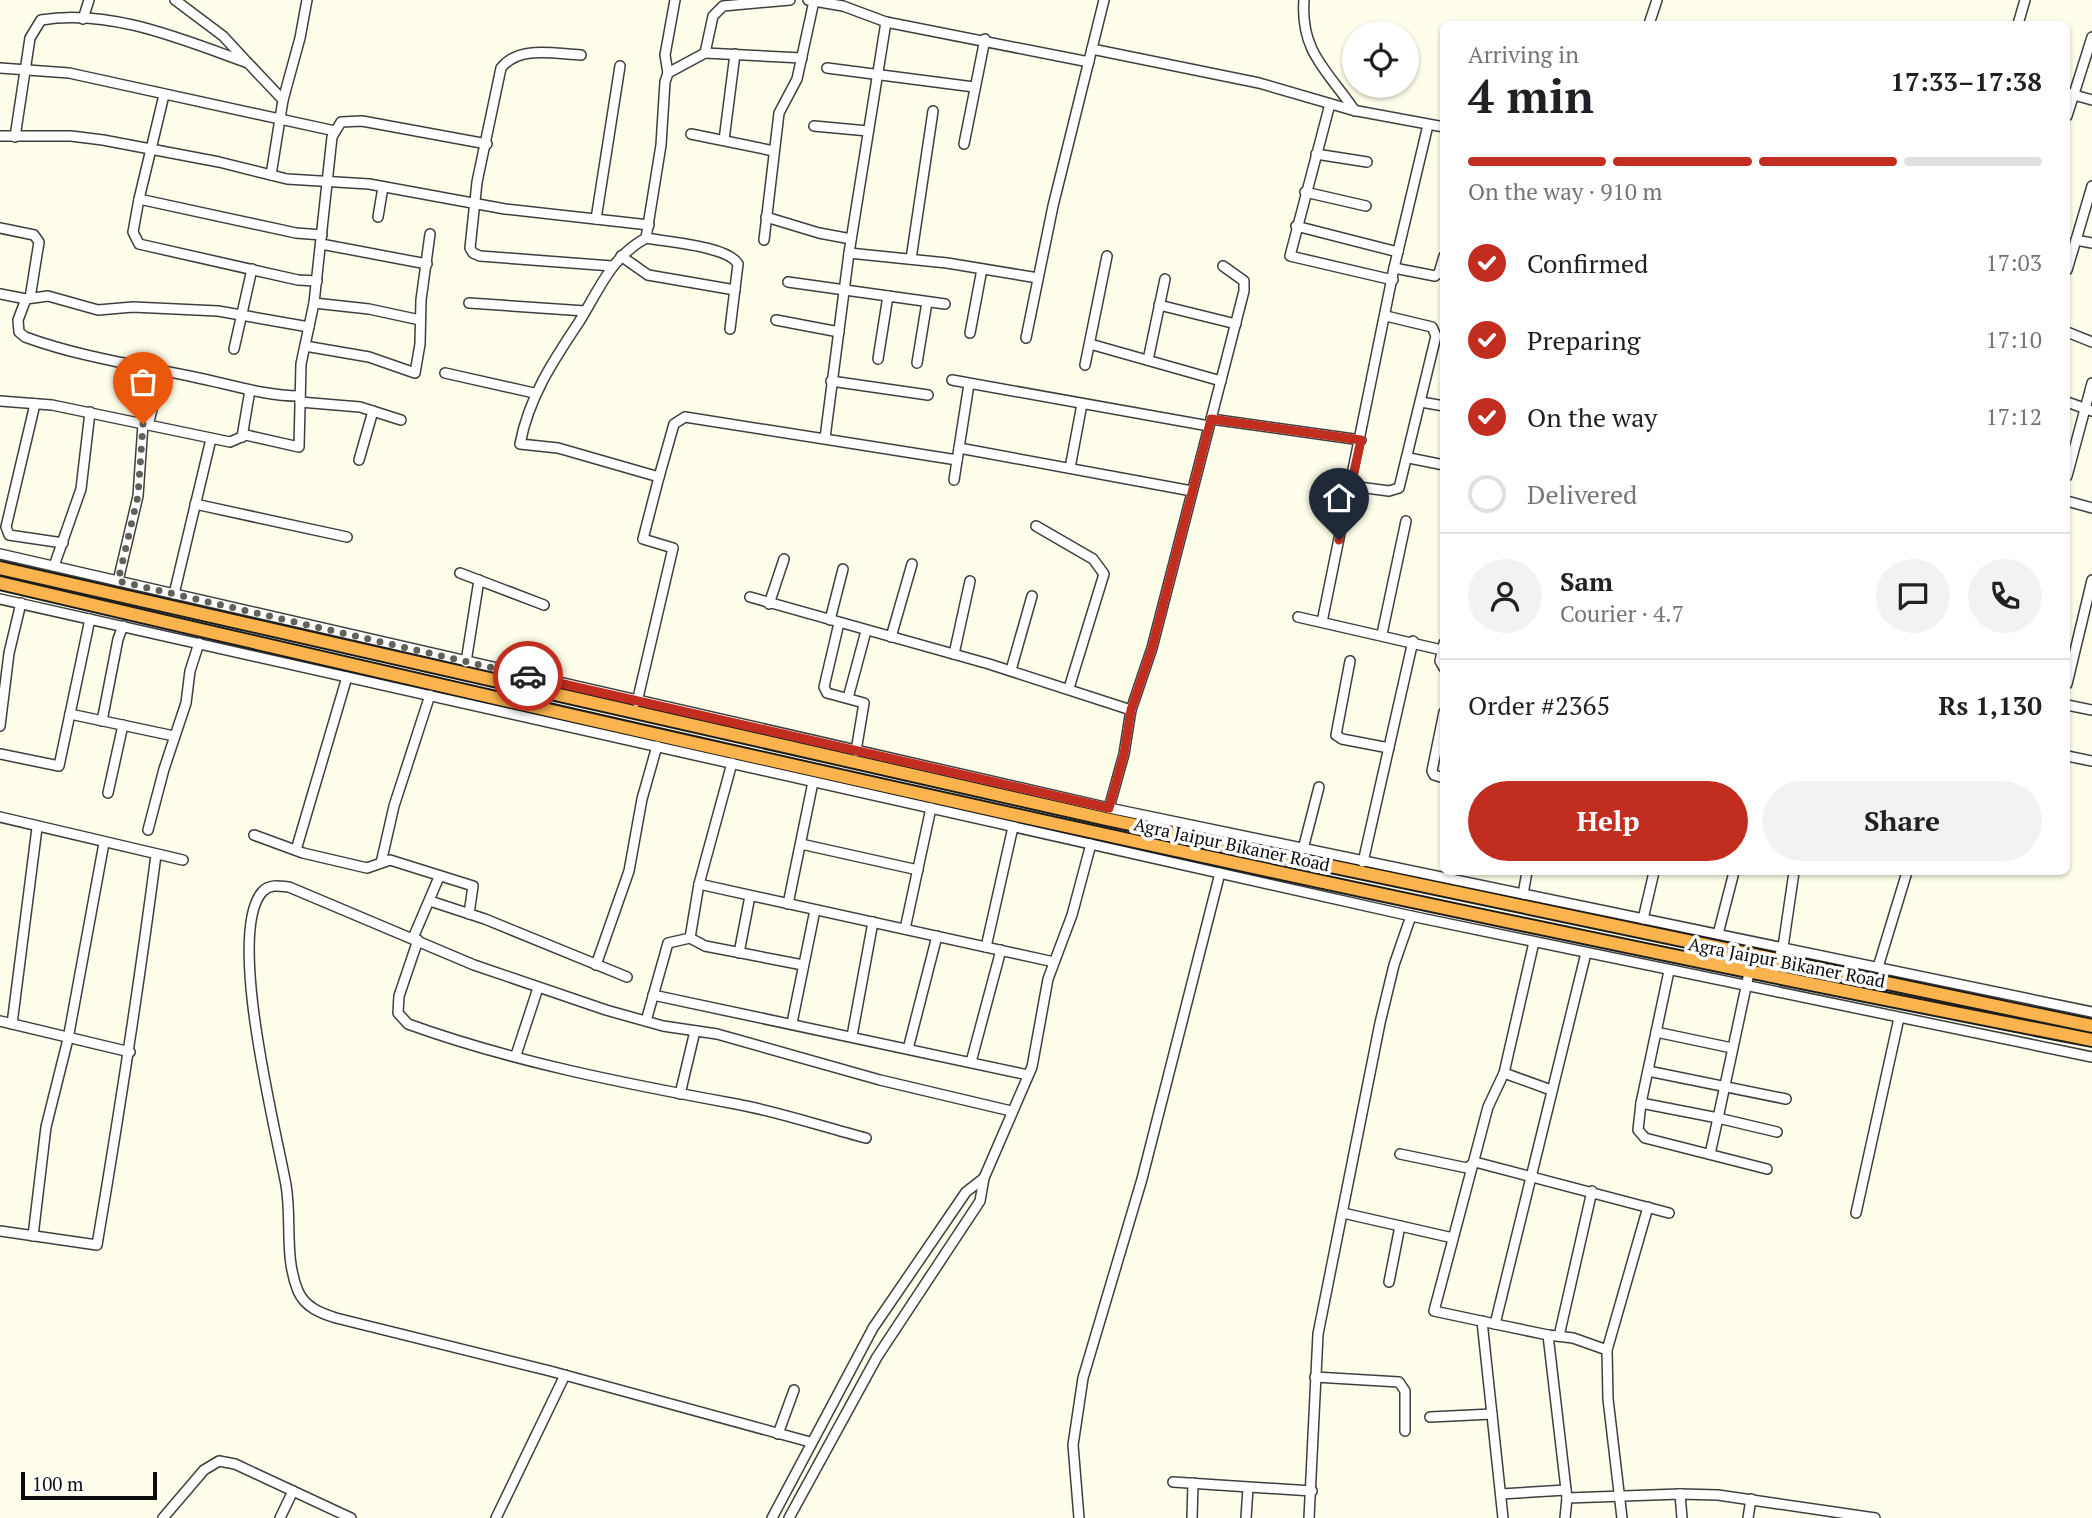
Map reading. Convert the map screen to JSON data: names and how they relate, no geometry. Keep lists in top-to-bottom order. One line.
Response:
{"streets":{"highway":["Agra Jaipur Bikaner Road"]},"scale_bar":"100 m","page":{"heading":["4 min","Arriving in","17:33–17:38"],"panel":["Sam","Courier · 4.7","Order #2365","Rs 1,130"],"bar":"On the way · 910 m","list":[["Confirmed","17:03"],["Preparing","17:10"],["On the way","17:12"],"Delivered"],"buttons":["Help","Share"],"scale":"100 m"}}
